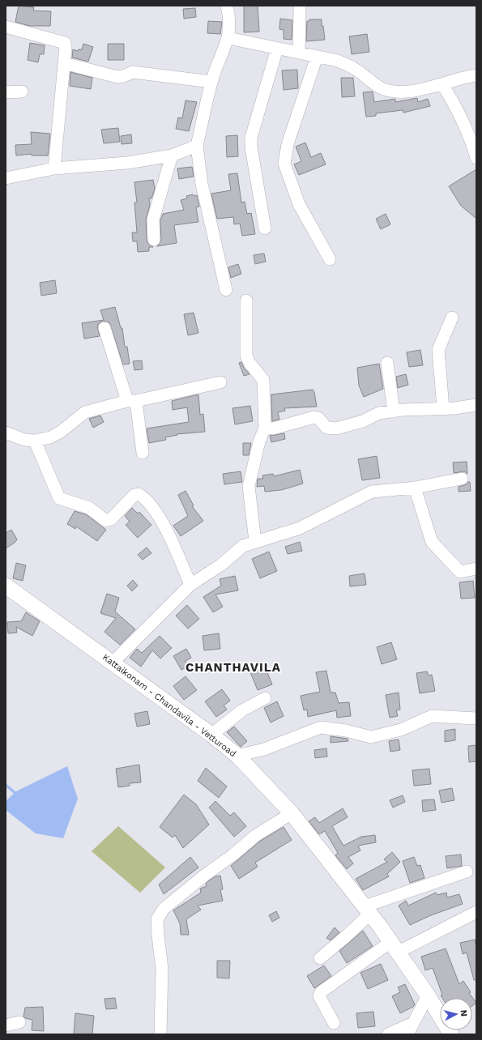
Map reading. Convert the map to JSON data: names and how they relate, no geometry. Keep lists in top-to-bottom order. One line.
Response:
{"streets":{"main road":["Kattaikonam - Chandavila - Vetturoad"]},"districts":["CHANTHAVILA"],"north":"right"}
